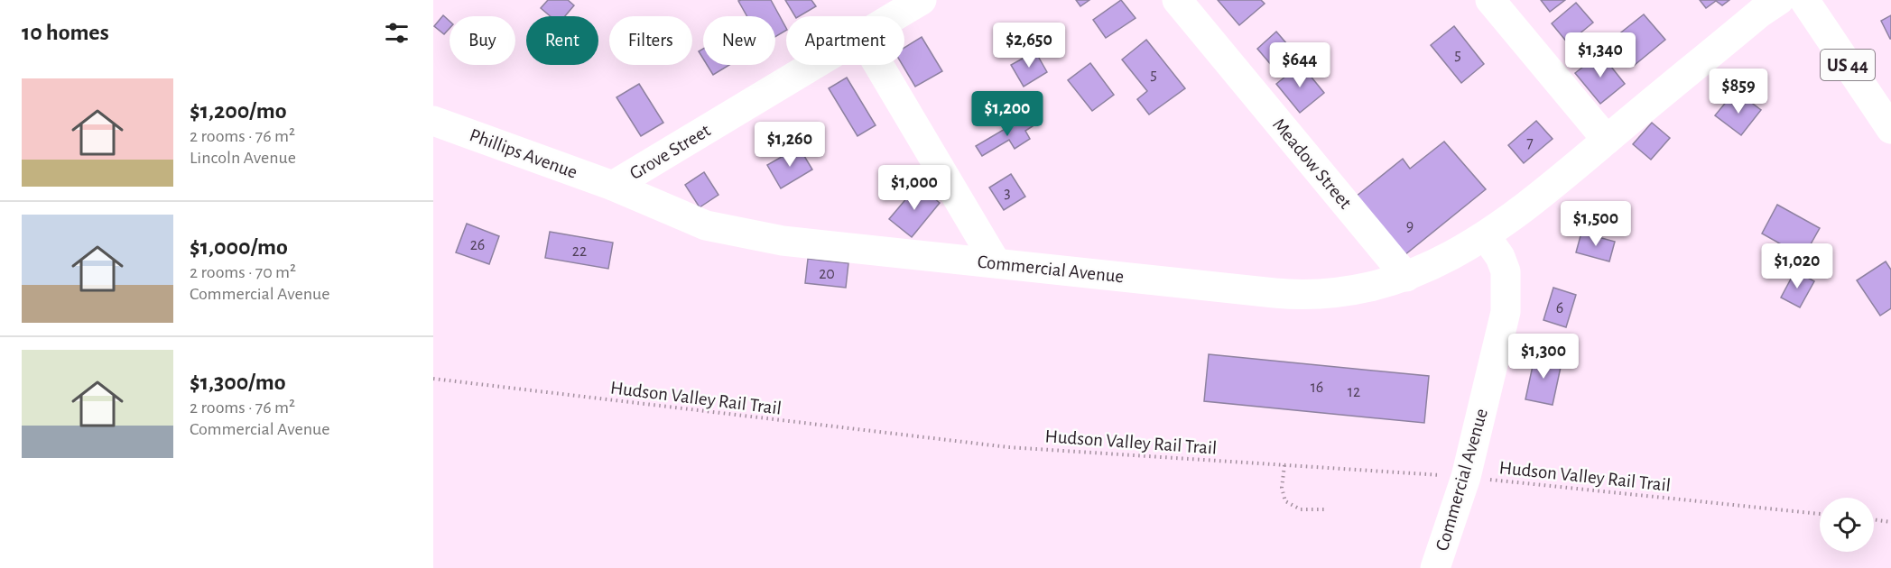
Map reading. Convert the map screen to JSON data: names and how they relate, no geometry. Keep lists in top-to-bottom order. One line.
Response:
{"streets":{"street":["US 44","Grove Street","Phillips Avenue","Meadow Street","Commercial Avenue"],"path":["Hudson Valley Rail Trail"]},"crossings":[["Grove Street","Phillips Avenue"],["Grove Street","Commercial Avenue"],["Phillips Avenue","Commercial Avenue"],["Meadow Street","Commercial Avenue"],["Commercial Avenue","Hudson Valley Rail Trail"]],"house_numbers":["5","5","7","3","9","26","22","20","6","16","12"],"page":{"heading":"10 homes","chip":["Buy","Rent","Filters","New","Apartment"],"price":["$2,650","$1,340","$644","$859","$1,200","$1,260","$1,000","$1,500","$1,020","$1,300"],"list":[{"name":"$1,200/mo","note":"2 rooms · 76 m² · Lincoln Avenue"},{"name":"$1,000/mo","note":"2 rooms · 70 m² · Commercial Avenue"},{"name":"$1,300/mo","note":"2 rooms · 76 m² · Commercial Avenue"}]}}
